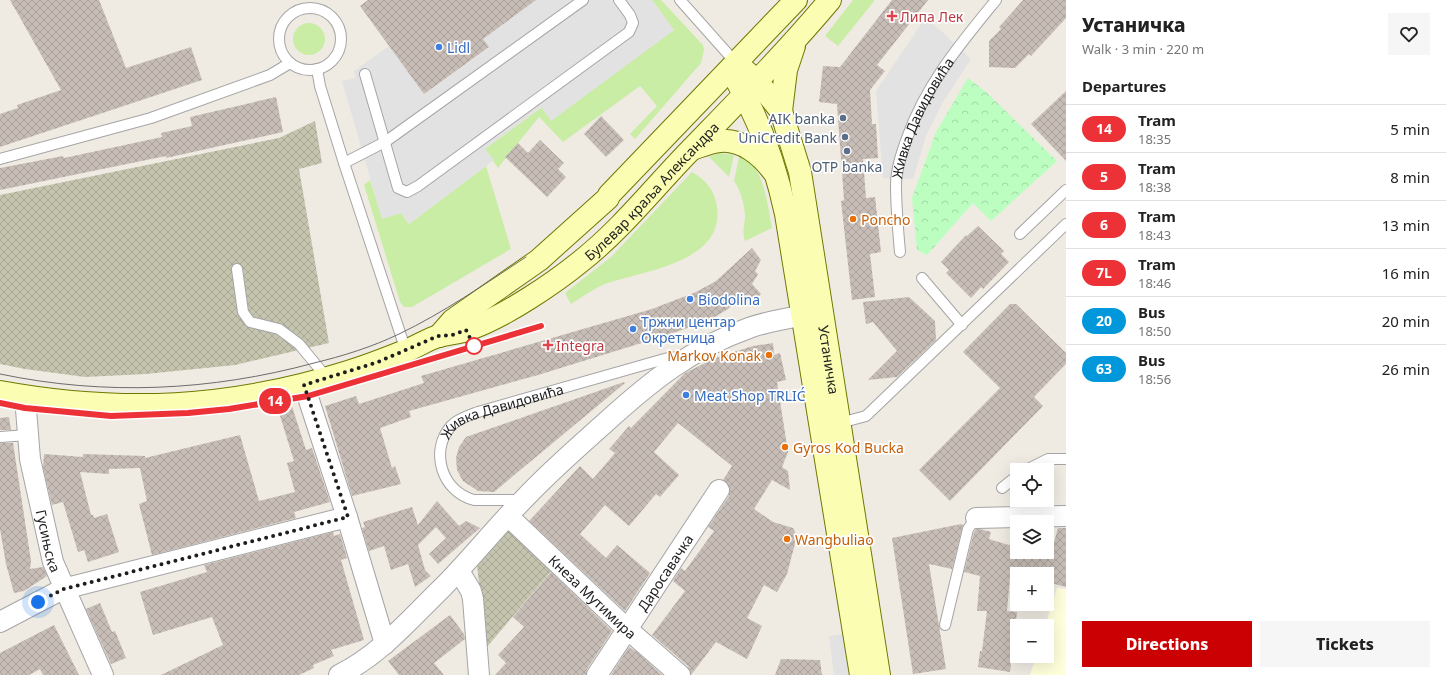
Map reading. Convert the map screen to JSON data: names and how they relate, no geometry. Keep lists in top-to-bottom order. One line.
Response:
{"streets":{"main road":["Булевар краља Александра","Устаничка"],"street":["Живка Давидовића","Гусињска","Даросавачка","Кнеза Мутимира"]},"crossings":[["Живка Давидовића","Устаничка"],["Живка Давидовића","Кнеза Мутимира"],["Булевар краља Александра","Устаничка"],["Булевар краља Александра","Гусињска"],["Даросавачка","Кнеза Мутимира"]],"places":{"health":["Липа Лек","Integra"],"other":["Lidl","AIK banka","UniCredit Bank","OTP banka","Poncho","Biodolina","Тржни центар Окретница","Markov Konak","Meat Shop TRLIĆ","Gyros Kod Bucka","Wangbuliao"]},"lines":["tram line 14"],"page":{"on_map":"14","heading":[["Устаничка","Walk · 3 min · 220 m"],"Departures"],"list":[{"mark":"14","name":"Tram","note":"18:35","value":"5 min"},{"mark":"5","name":"Tram","note":"18:38","value":"8 min"},{"mark":"6","name":"Tram","note":"18:43","value":"13 min"},{"mark":"7L","name":"Tram","note":"18:46","value":"16 min"},{"mark":"20","name":"Bus","note":"18:50","value":"20 min"},{"mark":"63","name":"Bus","note":"18:56","value":"26 min"}],"map_buttons":["+","−"],"buttons":["Directions","Tickets"]}}
